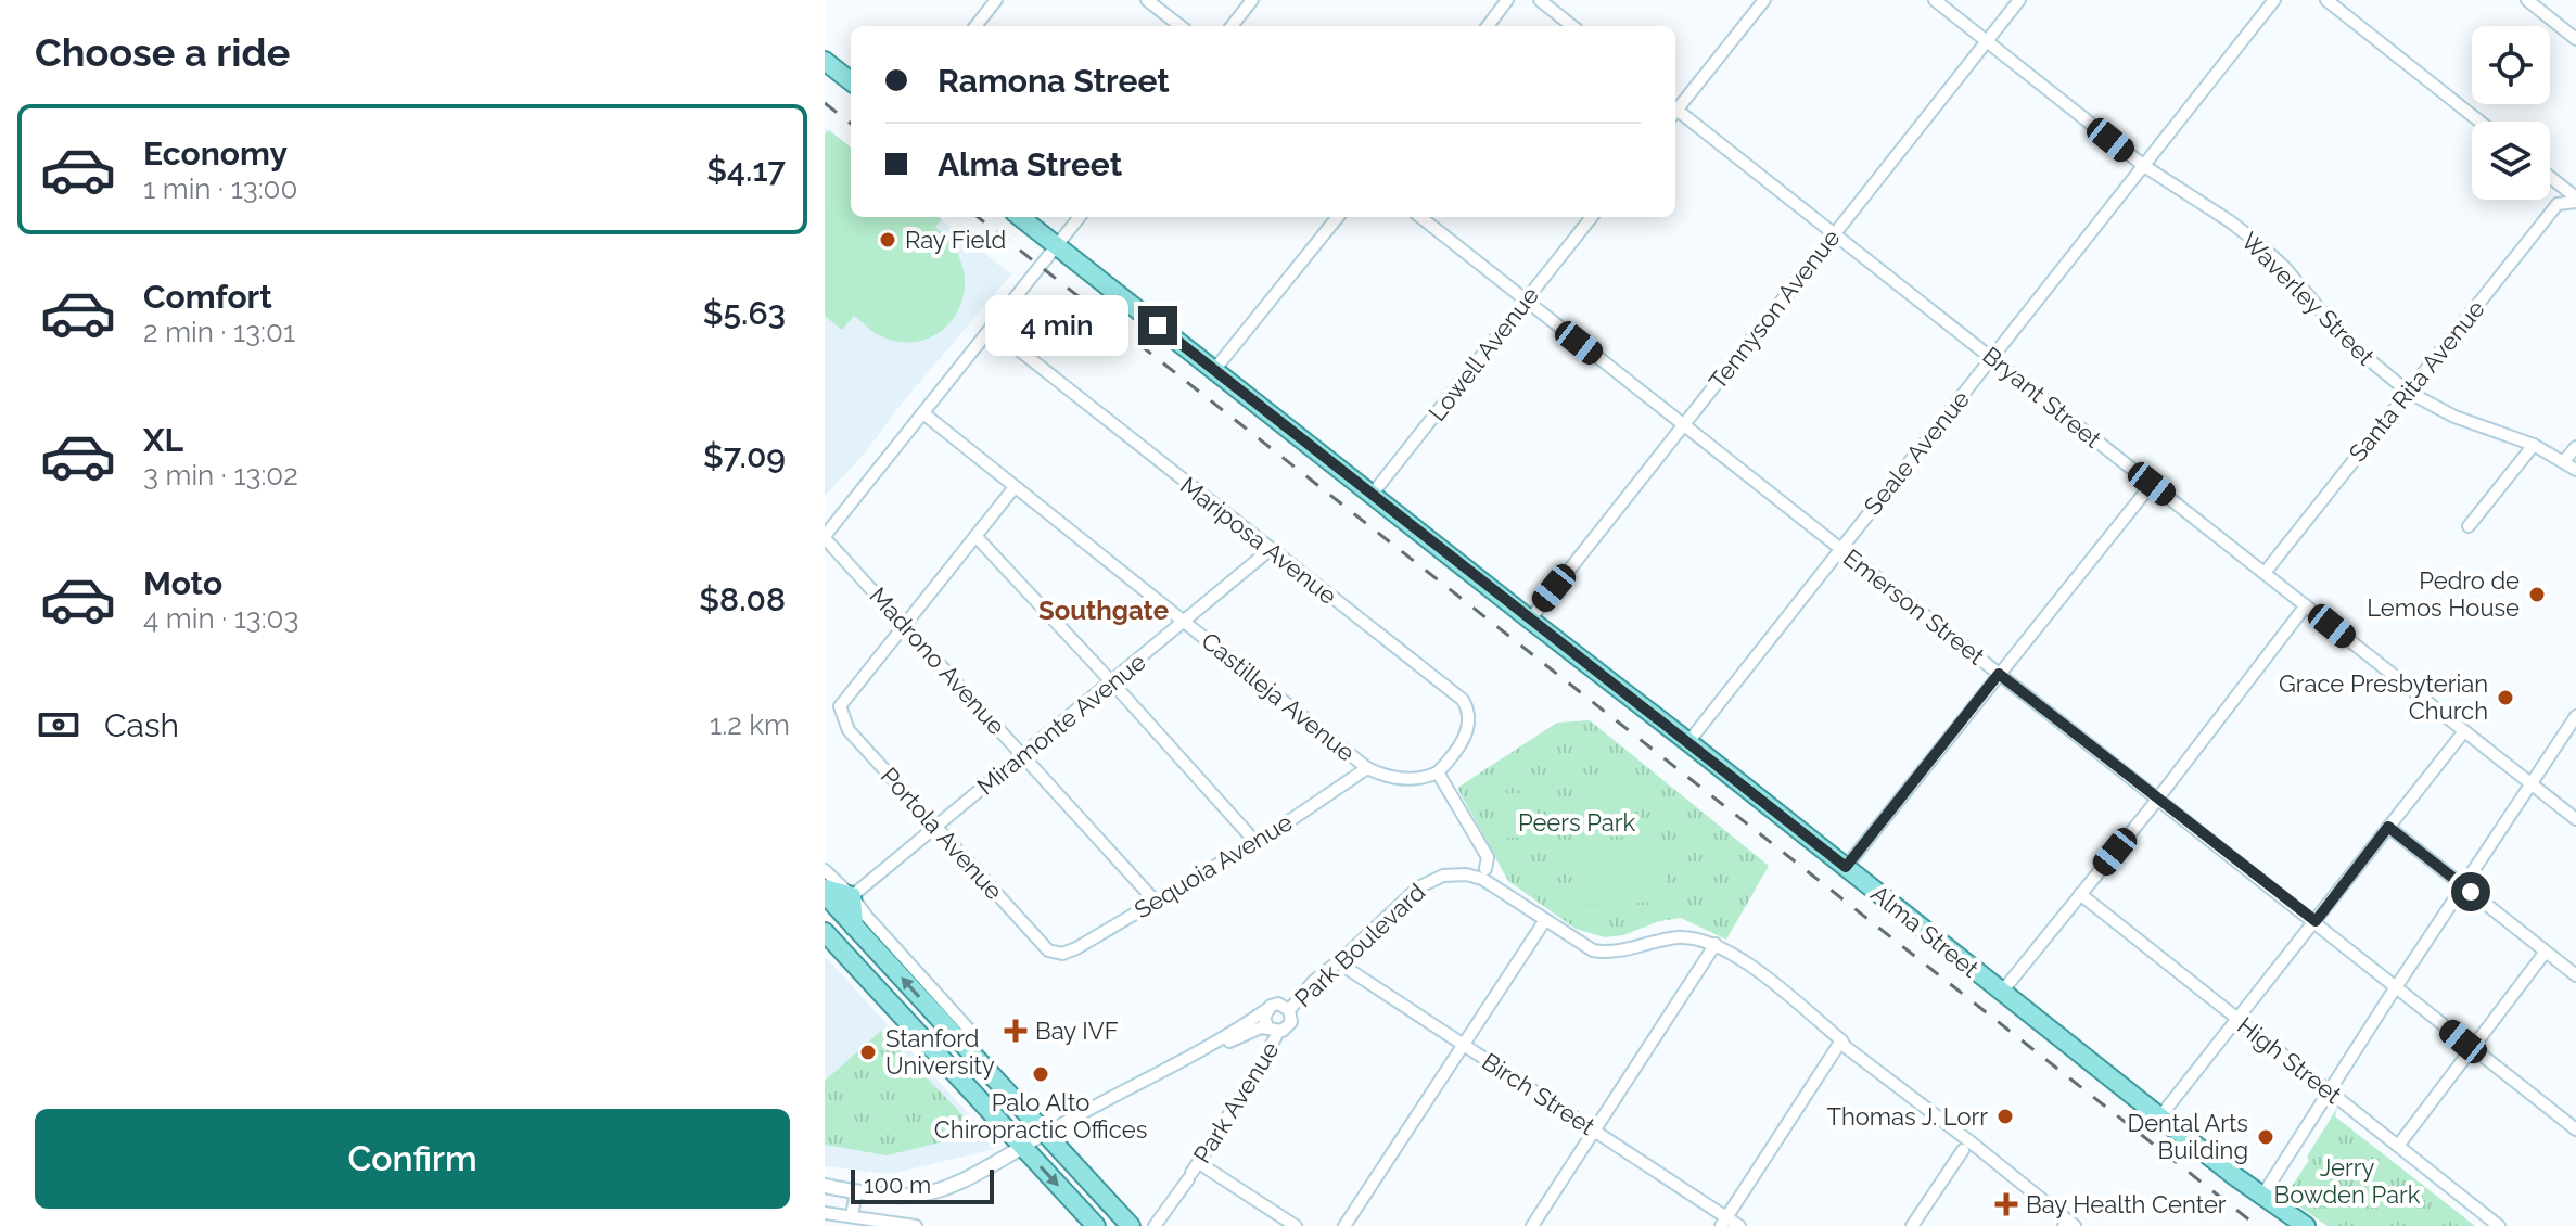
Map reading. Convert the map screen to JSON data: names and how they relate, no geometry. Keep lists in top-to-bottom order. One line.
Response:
{"streets":{"main road":["Alma Street"],"street":["Waverley Street","Tennyson Avenue","Lowell Avenue","Santa Rita Avenue","Bryant Street","Seale Avenue","Mariposa Avenue","Emerson Street","Madrono Avenue","Castilleja Avenue","Miramonte Avenue","Portola Avenue","Sequoia Avenue","Park Boulevard","High Street","Birch Street","Park Avenue"]},"crossings":[["Waverley Street","Tennyson Avenue"],["Waverley Street","Santa Rita Avenue"],["Waverley Street","Seale Avenue"],["Tennyson Avenue","Bryant Street"],["Tennyson Avenue","Emerson Street"],["Tennyson Avenue","Alma Street"],["Lowell Avenue","Emerson Street"],["Lowell Avenue","Alma Street"],["Santa Rita Avenue","Bryant Street"],["Bryant Street","Seale Avenue"],["Seale Avenue","Emerson Street"],["Seale Avenue","Alma Street"],["Mariposa Avenue","Castilleja Avenue"],["Mariposa Avenue","Miramonte Avenue"],["Madrono Avenue","Miramonte Avenue"],["Madrono Avenue","Portola Avenue"],["Madrono Avenue","Sequoia Avenue"],["Castilleja Avenue","Miramonte Avenue"],["Castilleja Avenue","Sequoia Avenue"],["Miramonte Avenue","Portola Avenue"],["Portola Avenue","Sequoia Avenue"],["Park Boulevard","Birch Street"],["Park Boulevard","Park Avenue"]],"districts":["Southgate"],"parks":["Peers Park","Jerry Bowden Park"],"places":{"other":["Ray Field","Pedro de Lemos House","Grace Presbyterian Church","Stanford University","Palo Alto Chiropractic Offices","Thomas J. Lorr","Dental Arts Building"],"health":["Bay IVF","Bay Health Center"]},"scale_bar":"100 m","page":{"heading":"Choose a ride","banner":["Ramona Street","Alma Street"],"list":[{"name":"Economy","note":"1 min · 13:00","value":"$4.17"},{"name":"Comfort","note":"2 min · 13:01","value":"$5.63"},{"name":"XL","note":"3 min · 13:02","value":"$7.09"},{"name":"Moto","note":"4 min · 13:03","value":"$8.08"}],"bubble":"4 min","pay":["Cash","1.2 km"],"buttons":"Confirm","scale":"100 m"}}
